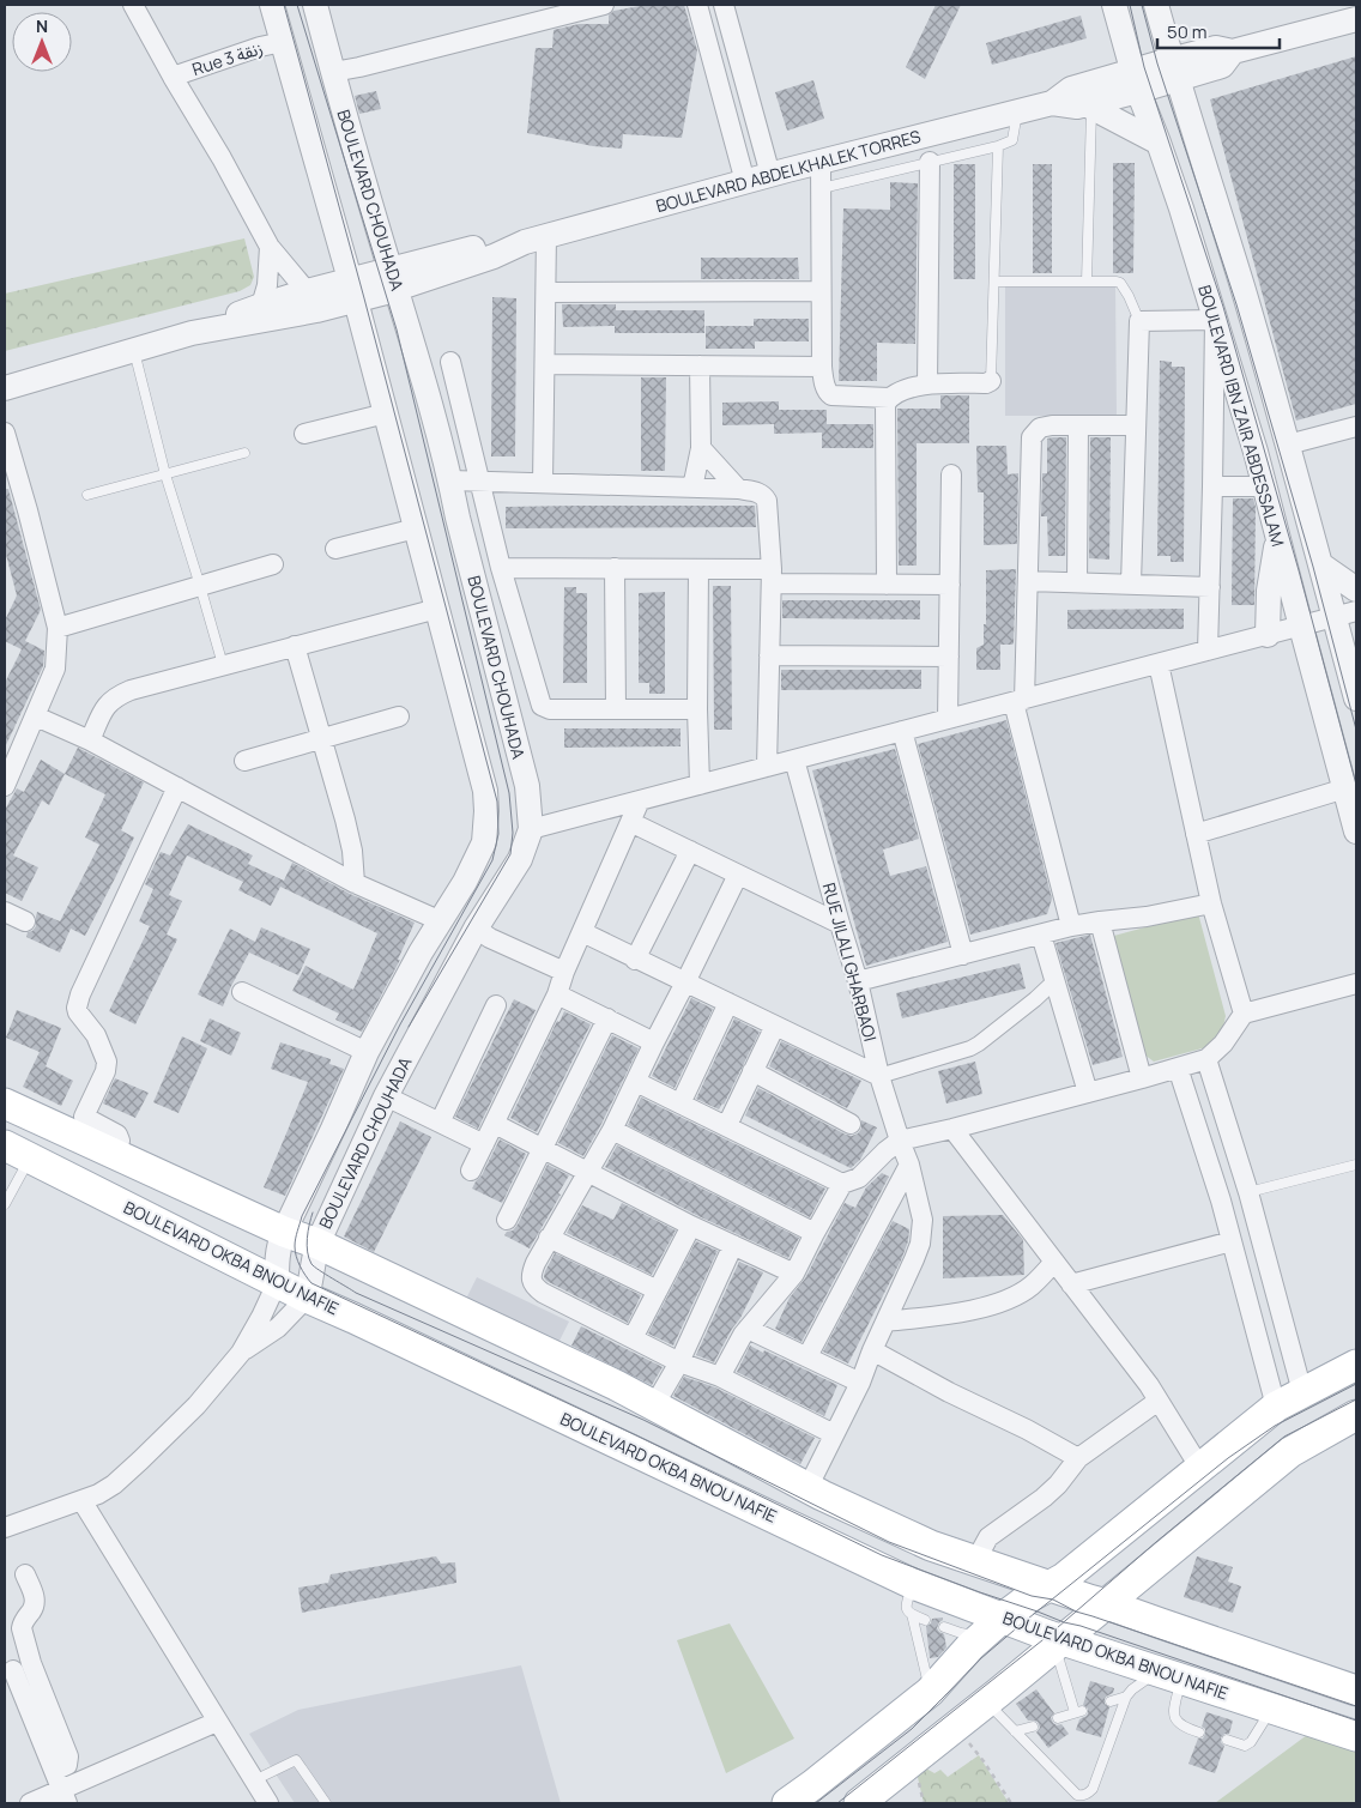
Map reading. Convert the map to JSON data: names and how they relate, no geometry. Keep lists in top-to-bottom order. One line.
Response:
{"streets":{"main road":["BOULEVARD OKBA BNOU NAFIE"],"street":["Rue 3 زنقة","BOULEVARD ABDELKHALEK TORRES","BOULEVARD CHOUHADA","BOULEVARD IBN ZAIR ABDESSALAM","RUE JILALI GHARBAOI"]},"crossings":[["Rue 3 زنقة","BOULEVARD CHOUHADA"],["BOULEVARD ABDELKHALEK TORRES","BOULEVARD CHOUHADA"],["BOULEVARD ABDELKHALEK TORRES","BOULEVARD IBN ZAIR ABDESSALAM"],["BOULEVARD CHOUHADA","BOULEVARD OKBA BNOU NAFIE"]],"scale_bar":"50 m","north":"top"}
